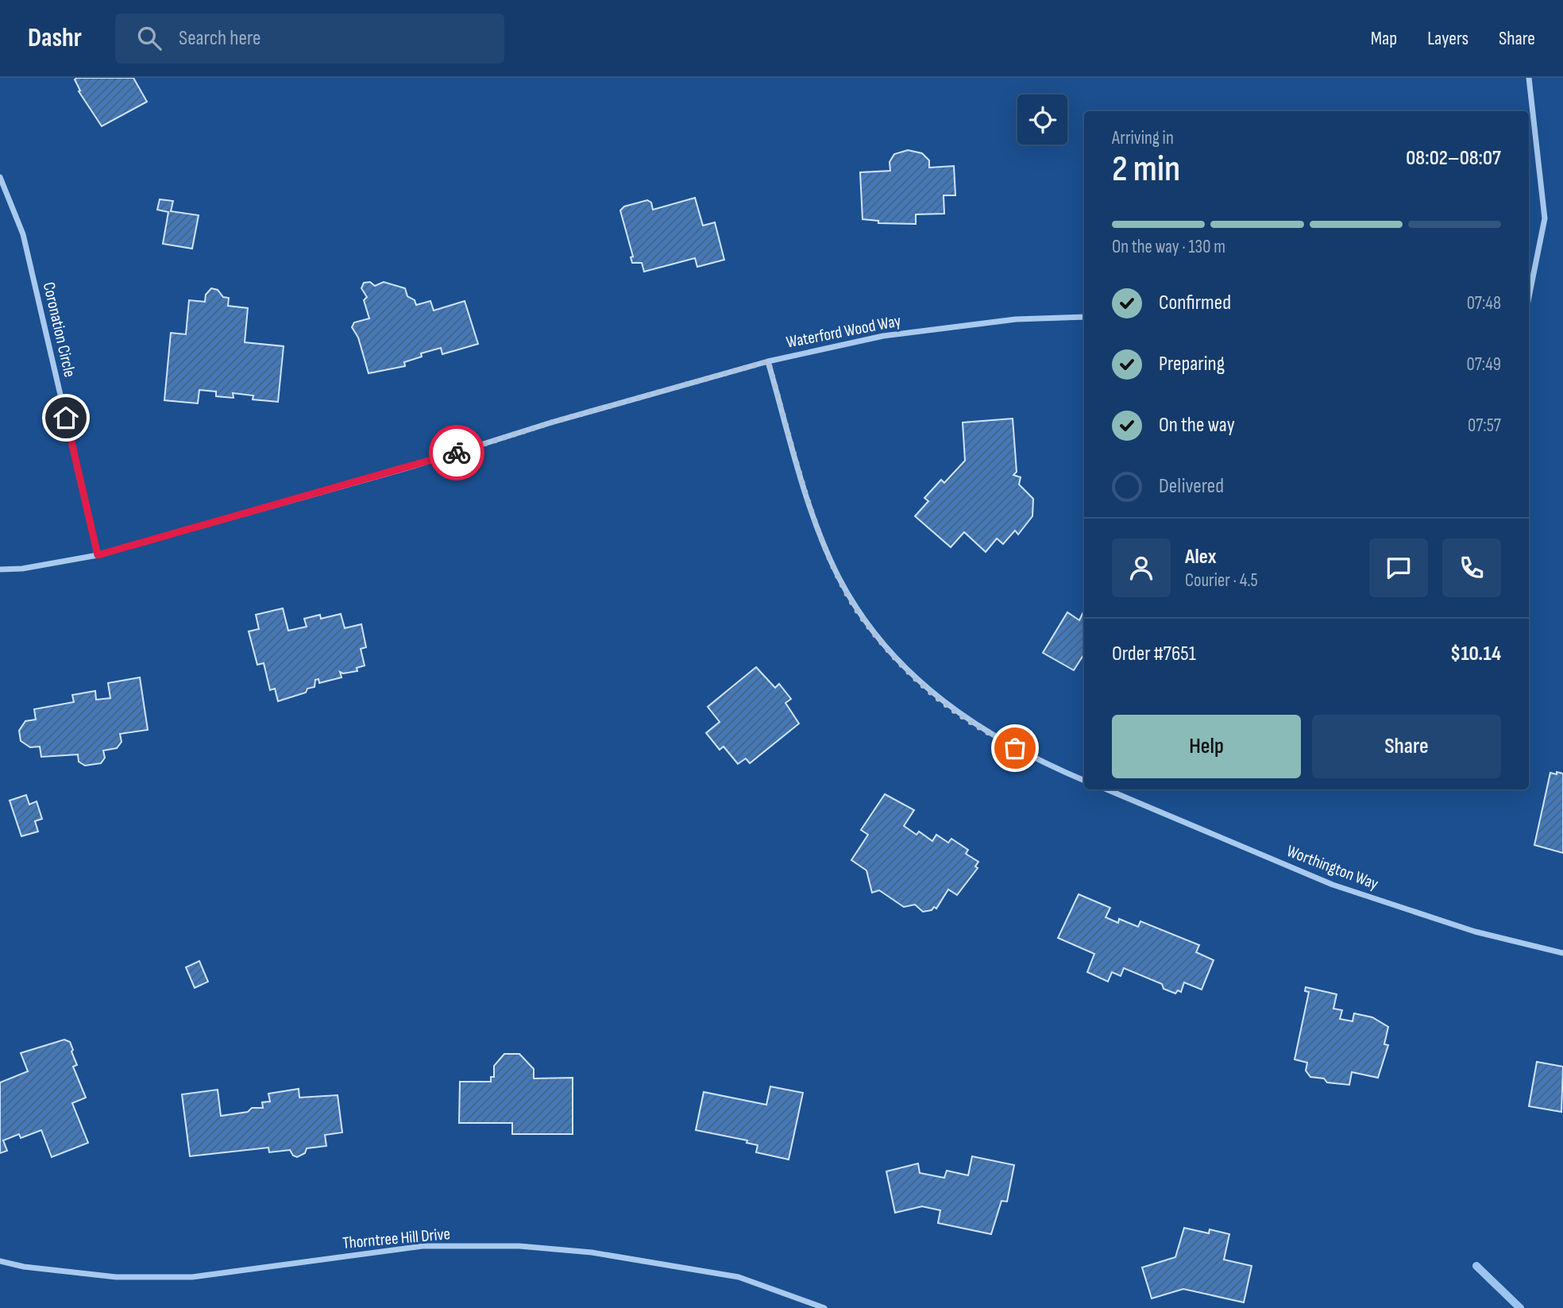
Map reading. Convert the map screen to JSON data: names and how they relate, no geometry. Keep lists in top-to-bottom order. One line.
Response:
{"streets":{"street":["Coronation Circle","Waterford Wood Way","Worthington Way","Thorntree Hill Drive"]},"crossings":[["Coronation Circle","Waterford Wood Way"]],"page":{"header":"Dashr","search":"Search here","nav":["Map","Layers","Share"],"heading":["2 min","Arriving in","08:02–08:07"],"panel":["Alex","Courier · 4.5","Order #7651","$10.14"],"bar":"On the way · 130 m","list":[["Confirmed","07:48"],["Preparing","07:49"],["On the way","07:57"],"Delivered"],"buttons":["Help","Share"]}}
